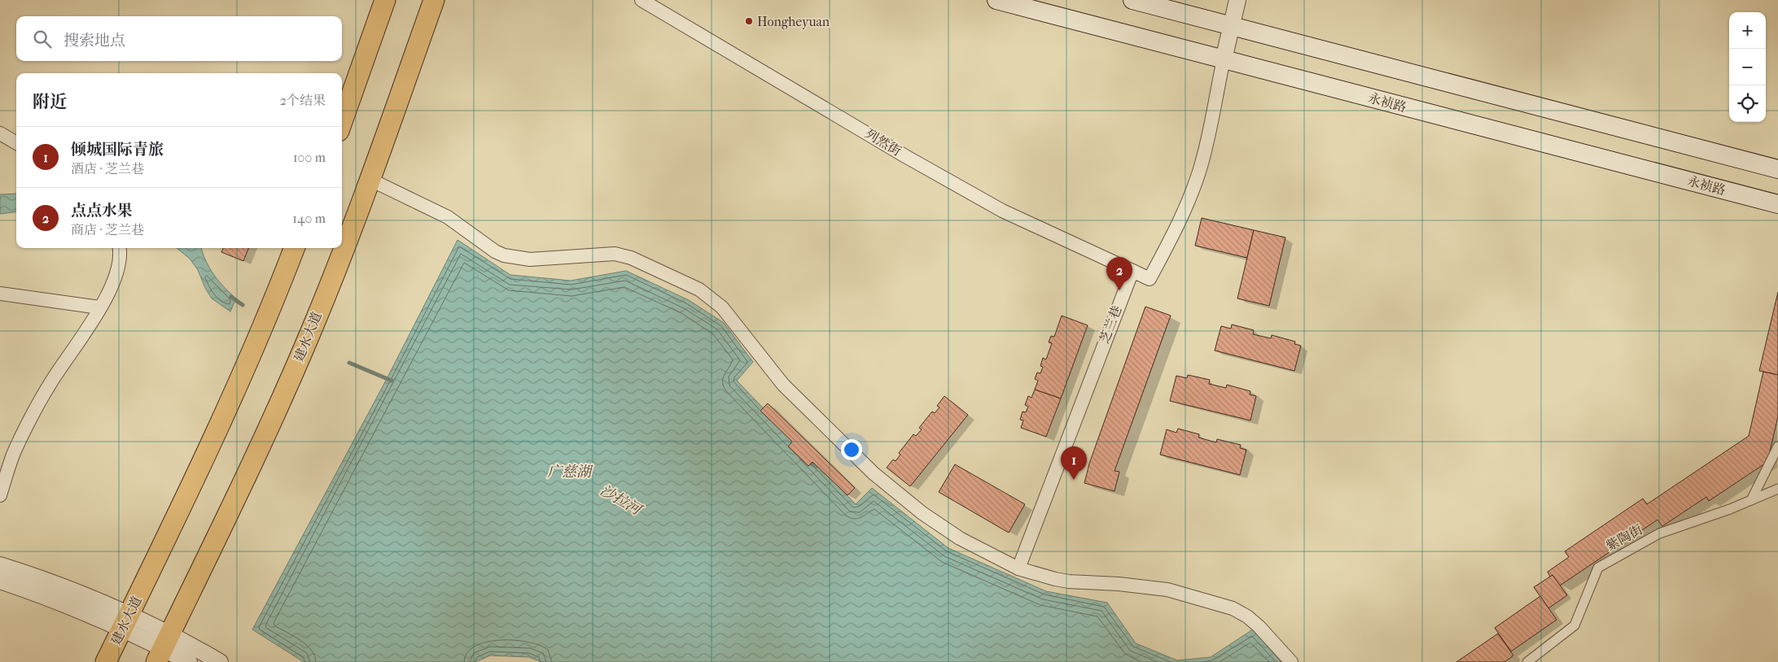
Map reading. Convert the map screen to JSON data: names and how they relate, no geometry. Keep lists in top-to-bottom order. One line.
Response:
{"streets":{"main road":["永祯路","建水大道"],"street":["列然街","芝兰巷","紫陶街"]},"crossings":[["列然街","芝兰巷"]],"water":["广慈湖","沙拉河"],"places":["Hongheyuan"],"page":{"map_buttons":["+","−"],"search":"搜索地点","heading":["附近","2个结果"],"list":[{"mark":"1","name":"倾城国际青旅","note":"酒店 · 芝兰巷","value":"100 m"},{"mark":"2","name":"点点水果","note":"商店 · 芝兰巷","value":"140 m"}],"pins":["2","1"]}}
